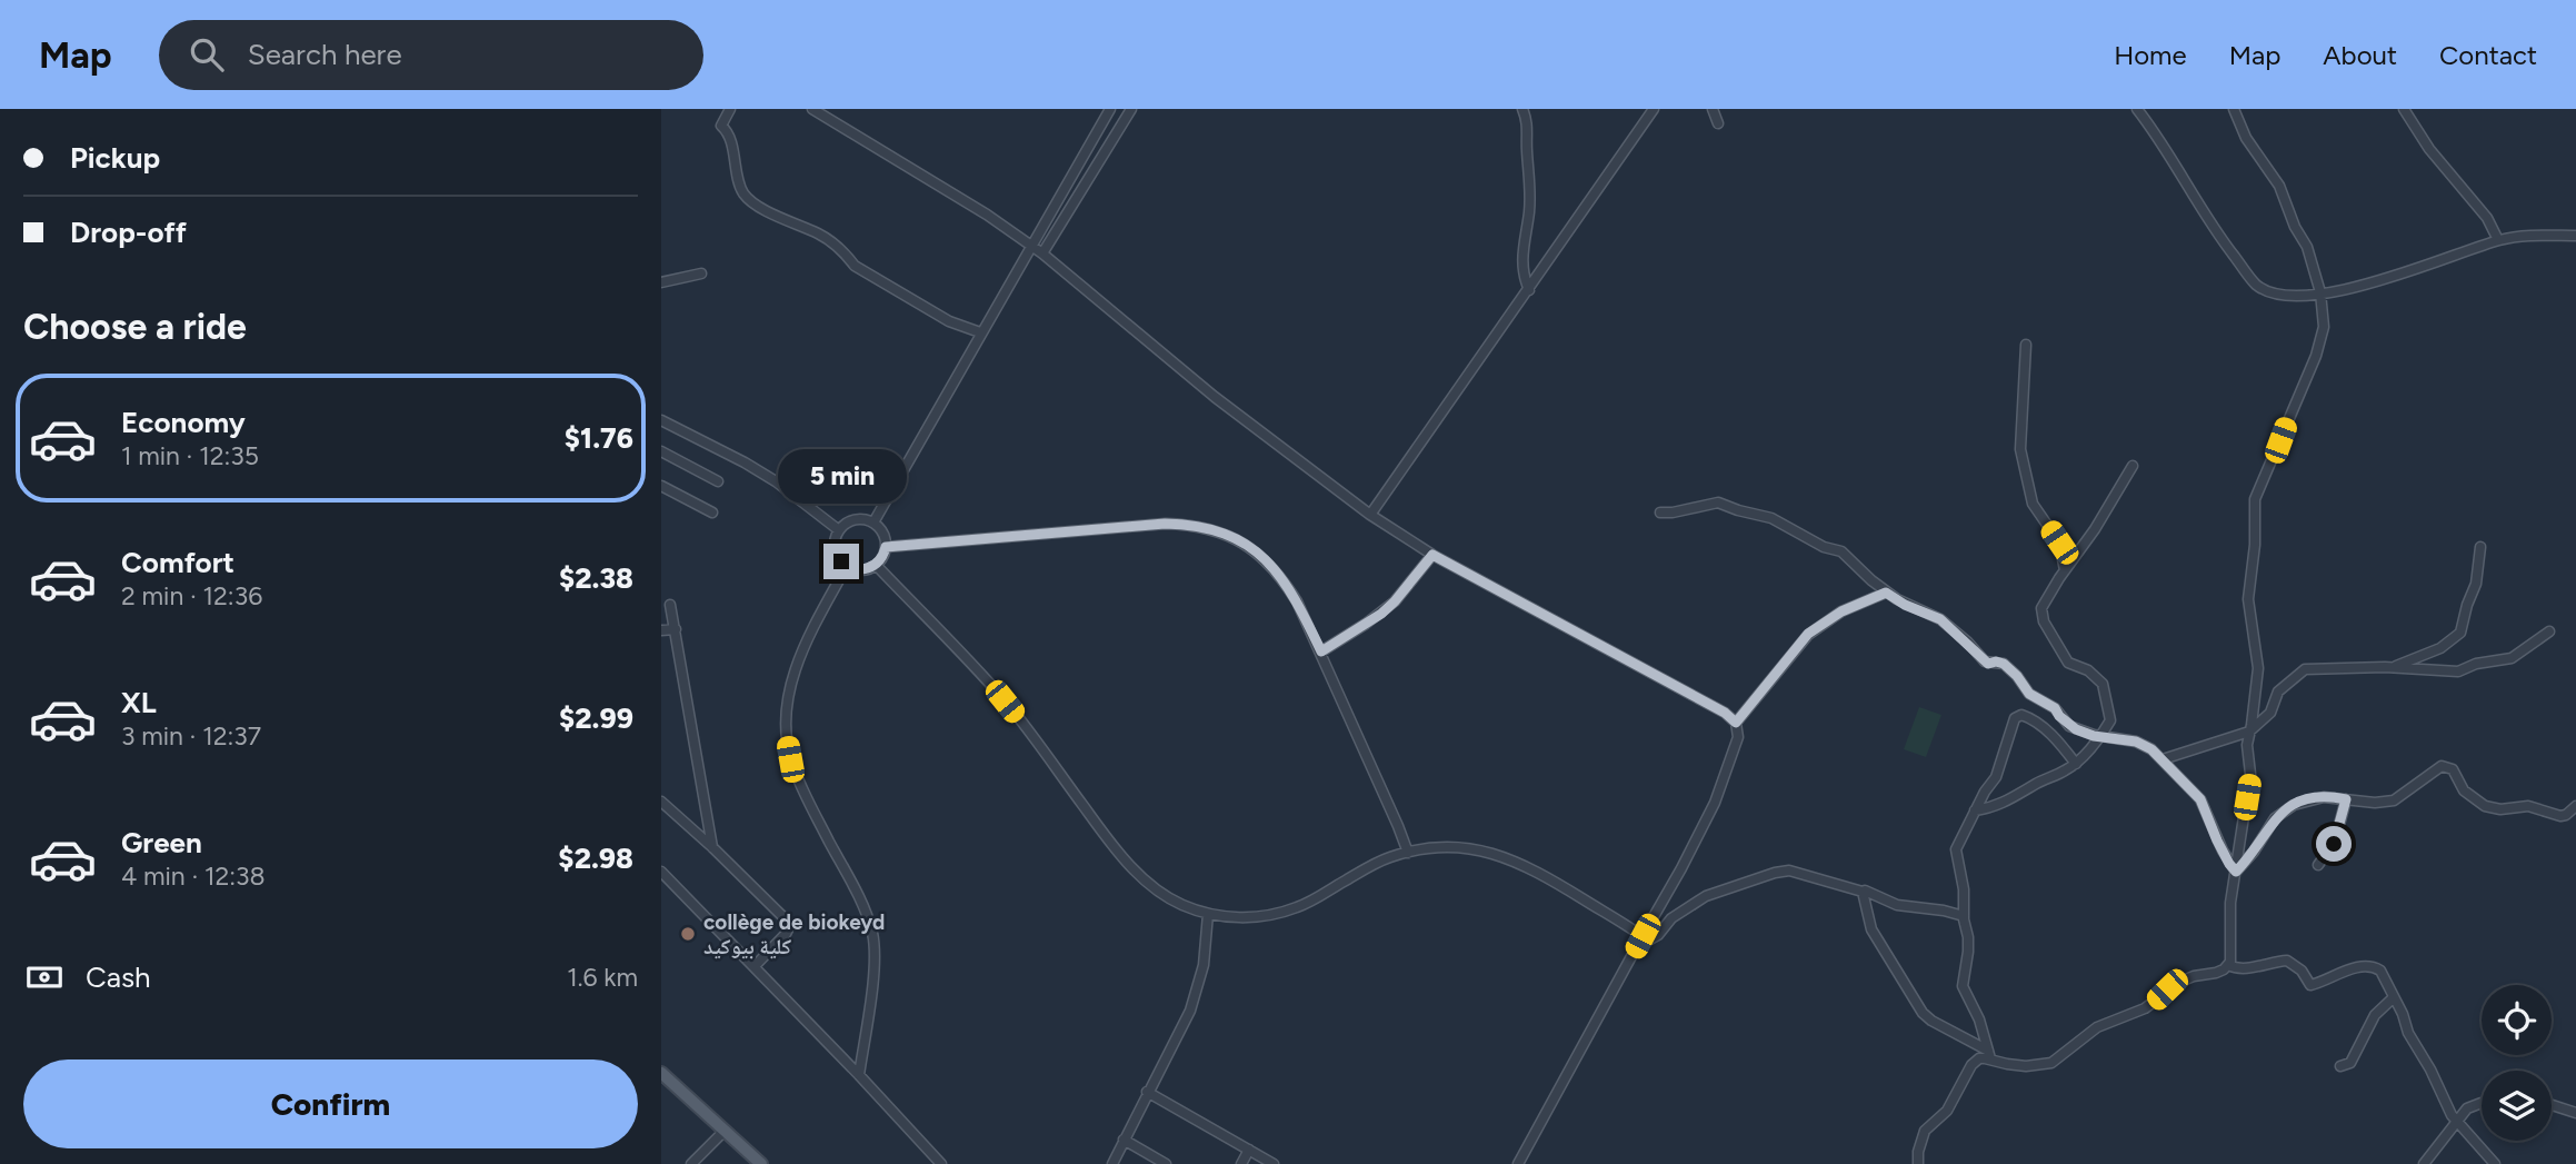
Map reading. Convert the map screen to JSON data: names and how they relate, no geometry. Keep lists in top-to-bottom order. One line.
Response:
{"places":["collège de biokeyd كلية بيوكيد"],"page":{"header":"Map","search":"Search here","nav":["Home","Map","About","Contact"],"banner":["Pickup","Drop-off"],"heading":"Choose a ride","list":[{"name":"Economy","note":"1 min · 12:35","value":"$1.76"},{"name":"Comfort","note":"2 min · 12:36","value":"$2.38"},{"name":"XL","note":"3 min · 12:37","value":"$2.99"},{"name":"Green","note":"4 min · 12:38","value":"$2.98"}],"bubble":"5 min","pay":["Cash","1.6 km"],"buttons":"Confirm"}}
